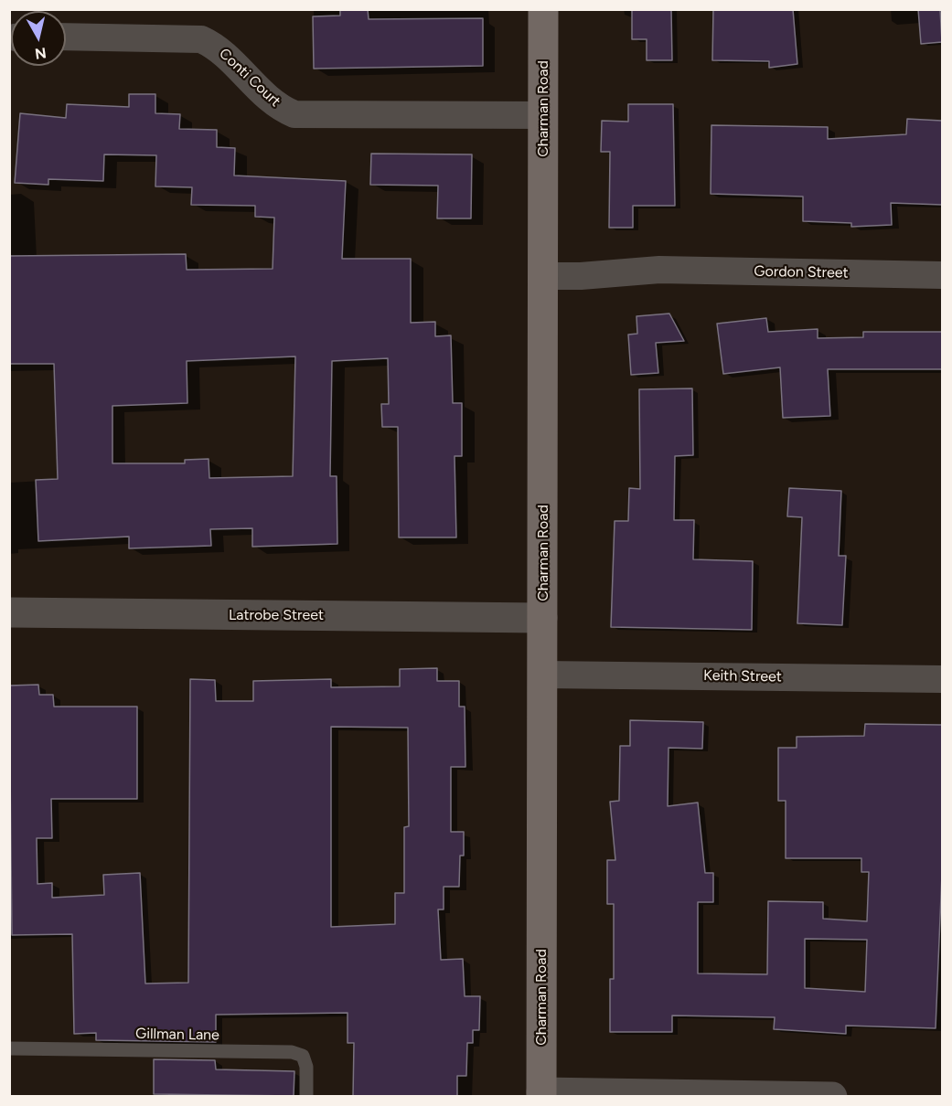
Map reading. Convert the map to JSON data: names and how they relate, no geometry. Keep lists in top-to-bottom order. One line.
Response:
{"streets":{"main road":["Charman Road"],"street":["Conti Court","Gordon Street","Latrobe Street","Keith Street"],"lane":["Gillman Lane"]},"crossings":[["Conti Court","Charman Road"],["Charman Road","Gordon Street"],["Charman Road","Latrobe Street"],["Charman Road","Keith Street"]],"north":"bottom"}
